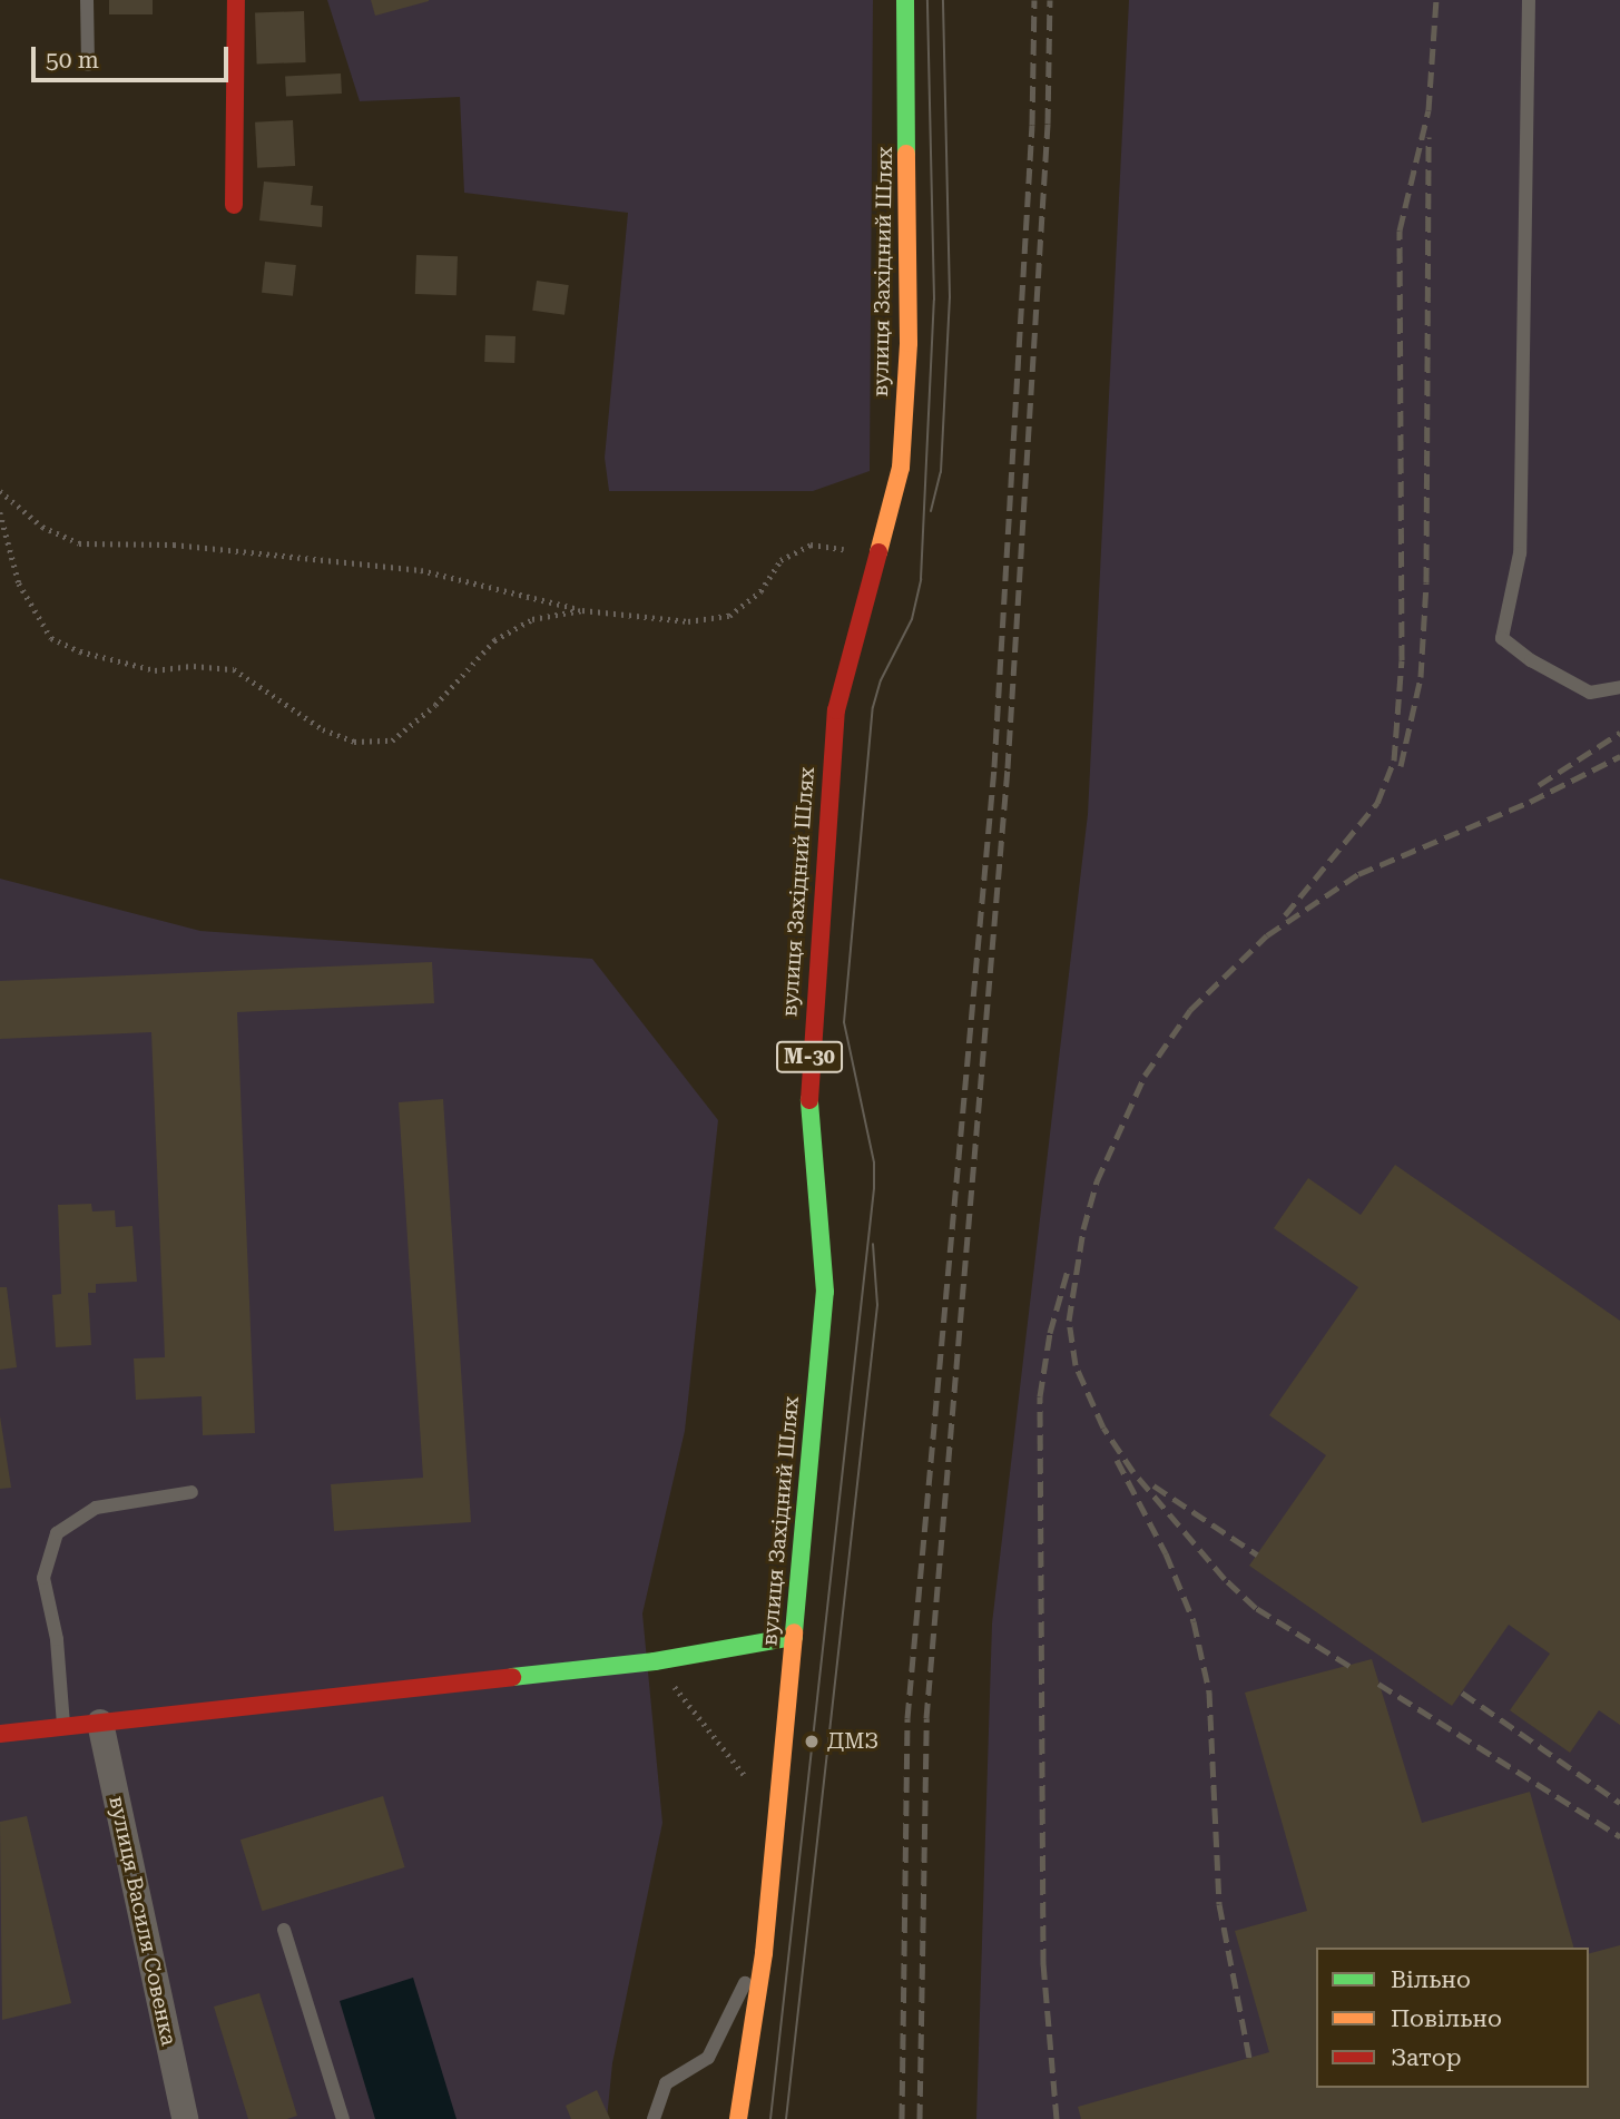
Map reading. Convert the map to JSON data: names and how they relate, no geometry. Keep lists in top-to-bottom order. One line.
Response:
{"streets":{"main road":["вулиця Західний Шлях","М-30"],"street":["вулиця Василя Совенка"]},"places":["ДМЗ"],"legend":["Вільно","Повільно","Затор"],"scale_bar":"50 m"}
